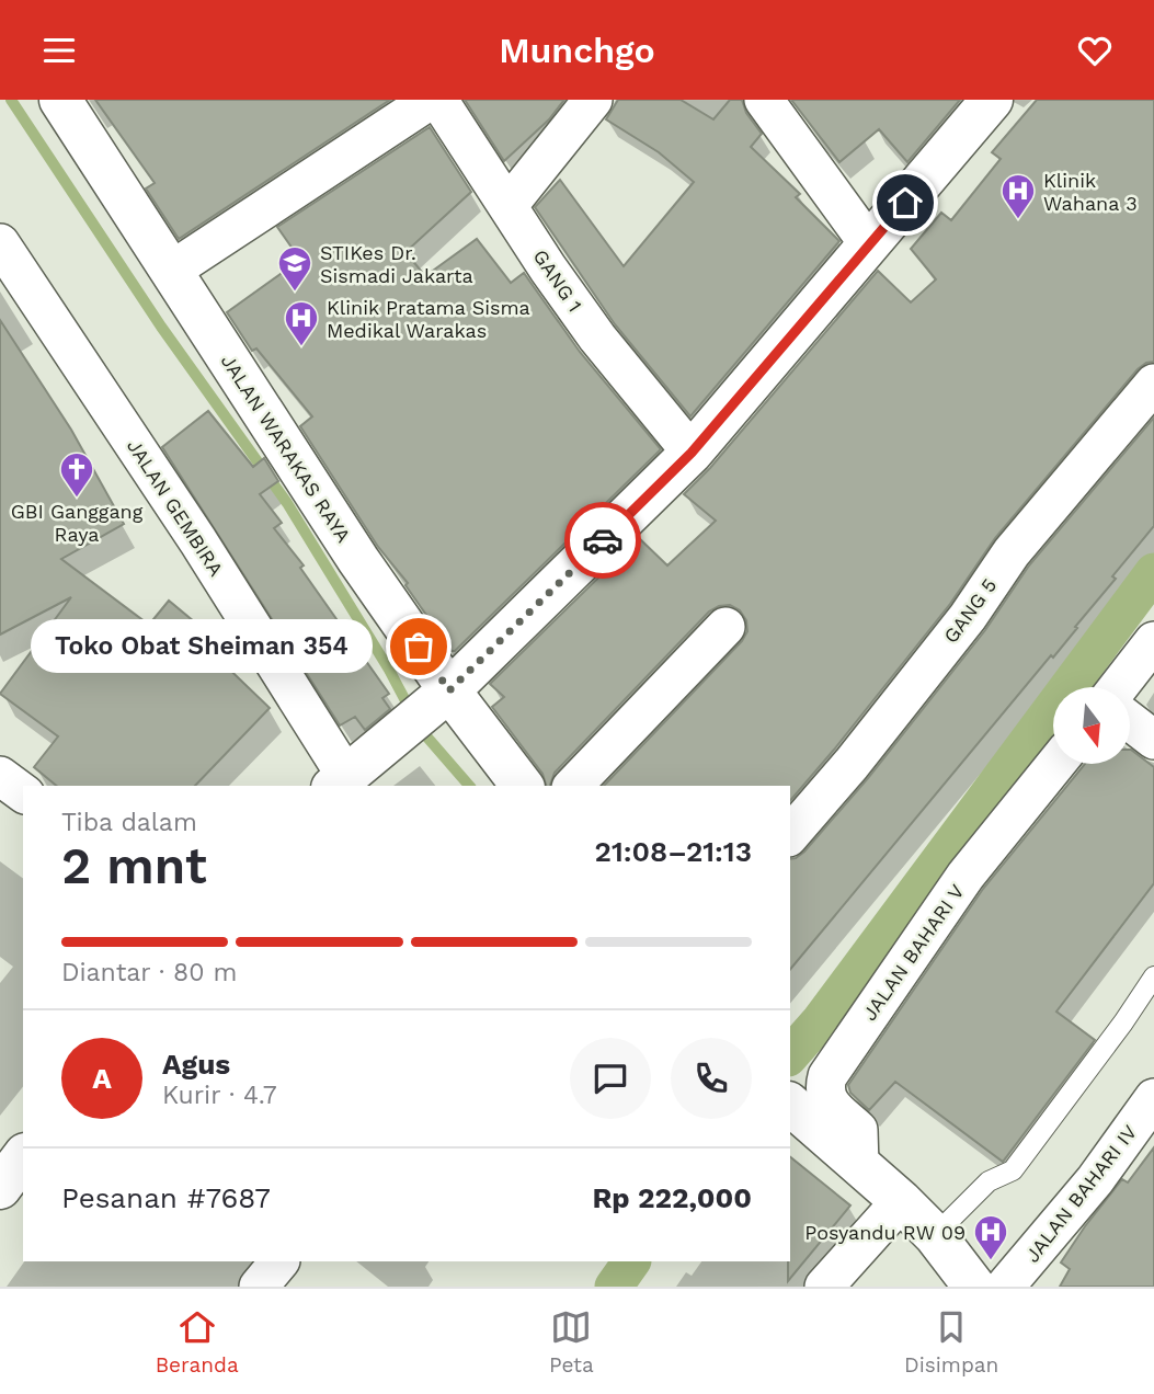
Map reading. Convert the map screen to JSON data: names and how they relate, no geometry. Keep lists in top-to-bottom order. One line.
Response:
{"streets":{"street":["GANG 1","JALAN WARAKAS RAYA","JALAN GEMBIRA","GANG 5","JALAN BAHARI V","JALAN BAHARI IV"]},"places":{"hospital":["Klinik Wahana 3","Klinik Pratama Sisma Medikal Warakas","Posyandu RW 09"],"school or university":["STIKes Dr. Sismadi Jakarta"],"church":["GBI Ganggang Raya"],"other":["Toko Obat Sheiman 354"]},"north":"bottom","page":{"header":"Munchgo","bubble":"Toko Obat Sheiman 354","heading":["2 mnt","Tiba dalam","21:08–21:13"],"panel":["Agus","Kurir · 4.7","Pesanan #7687","Rp 222,000"],"bar":"Diantar · 80 m","round":"A","tabs":["Beranda","Peta","Disimpan"]}}
